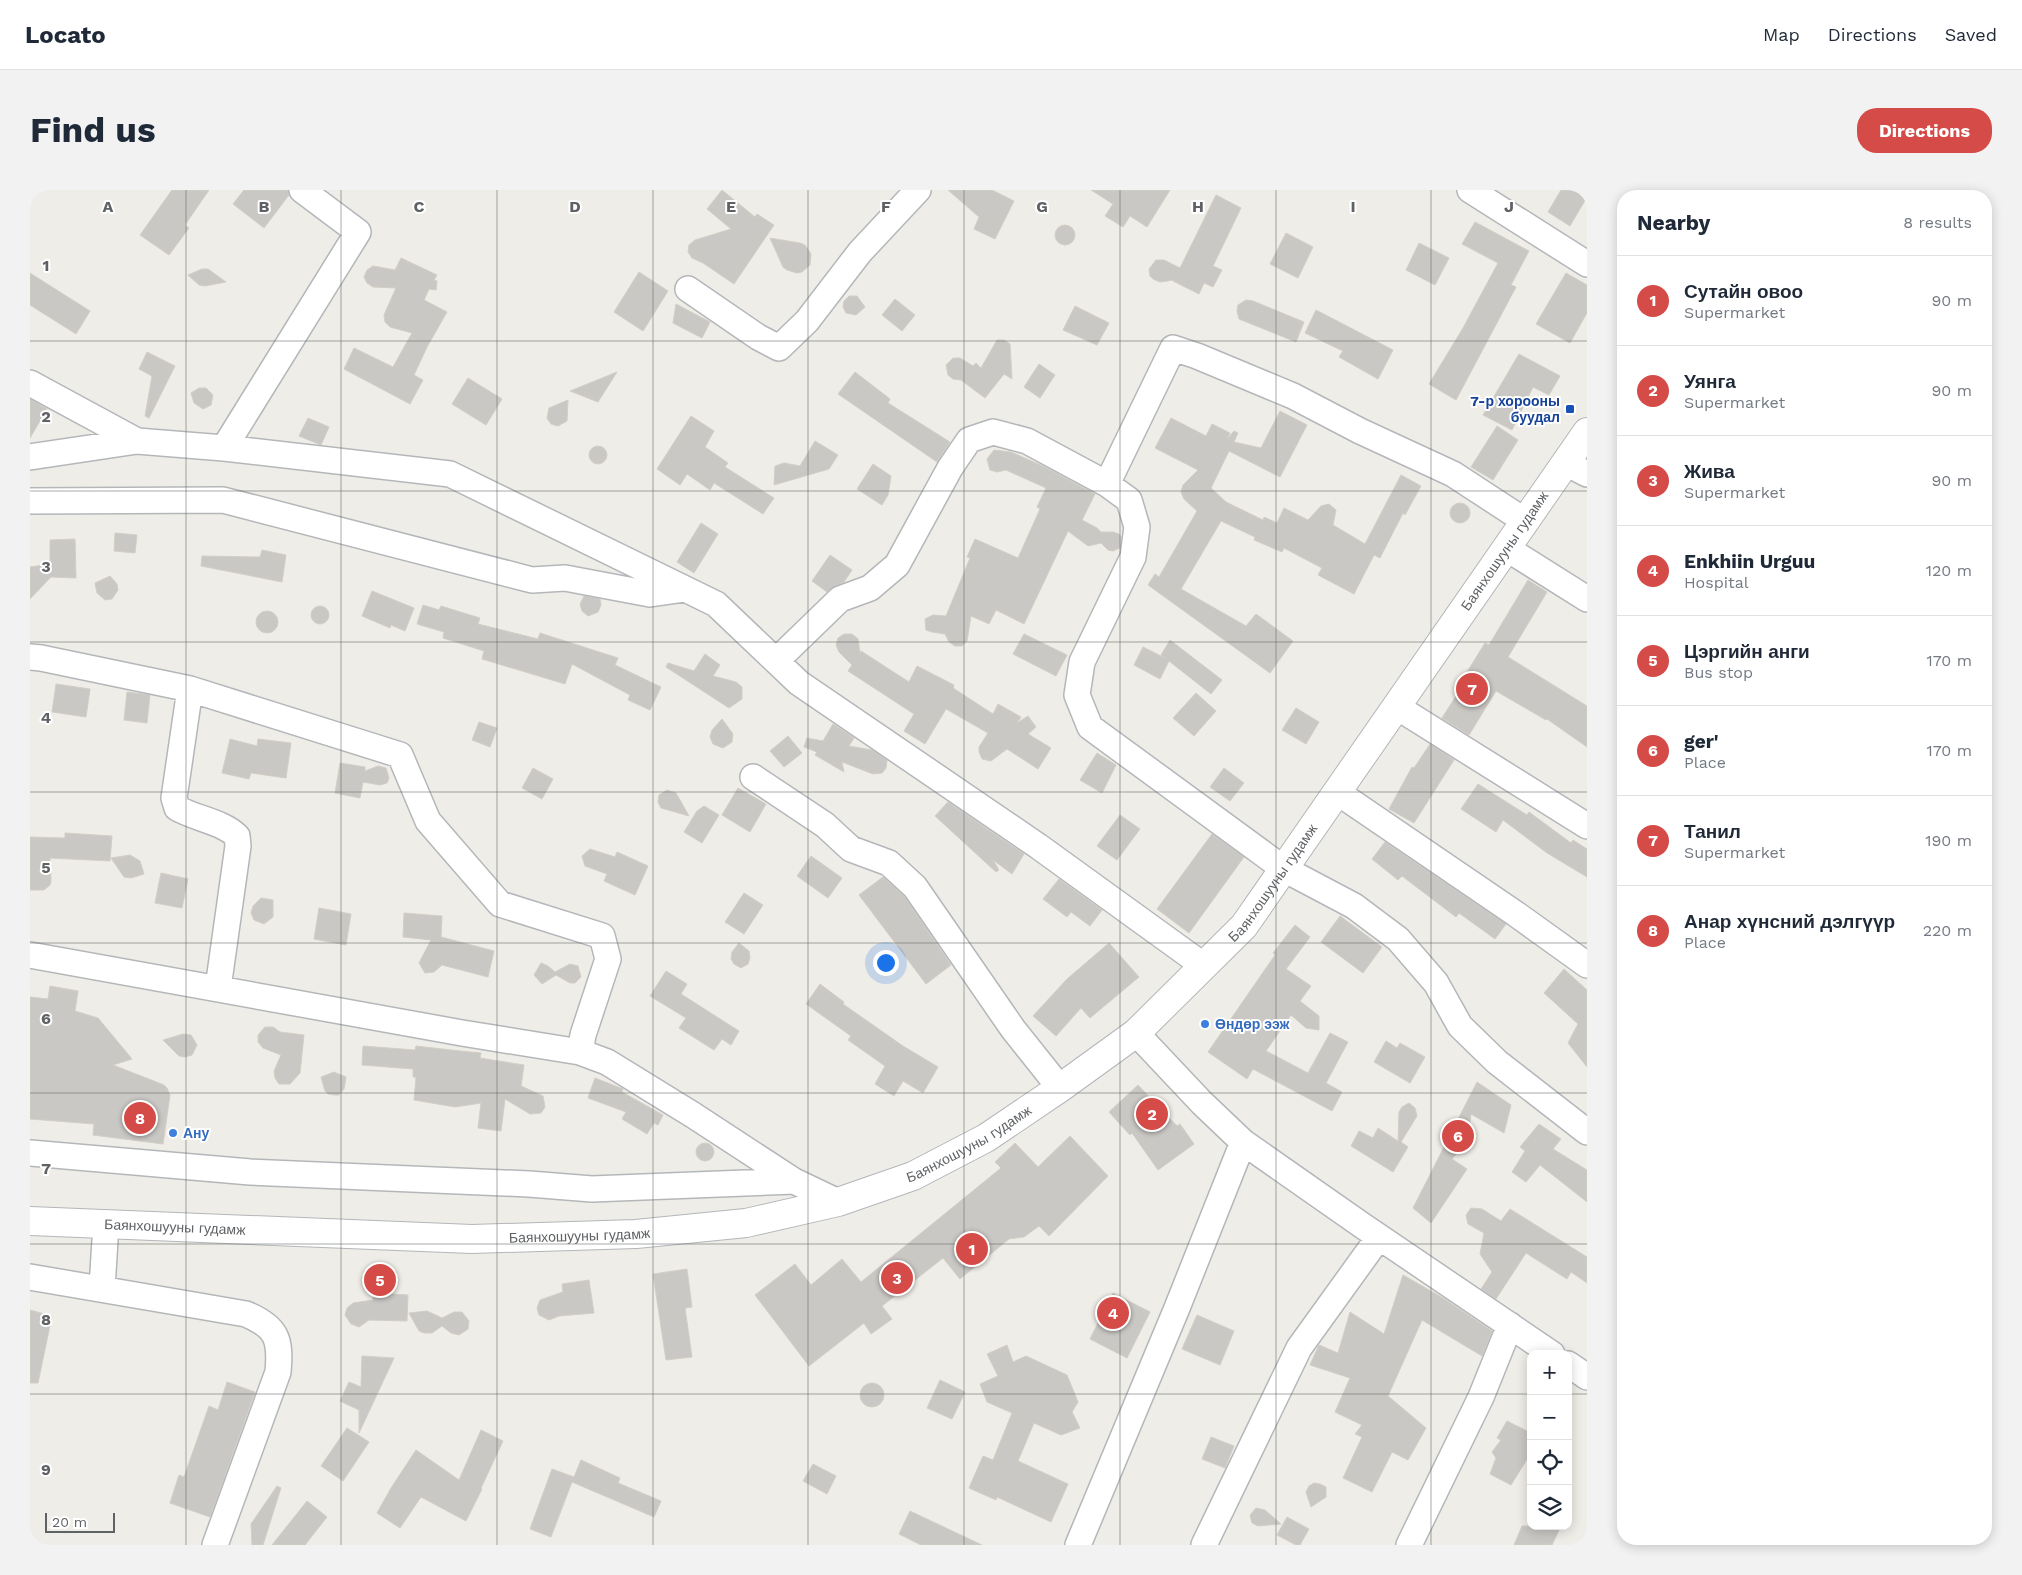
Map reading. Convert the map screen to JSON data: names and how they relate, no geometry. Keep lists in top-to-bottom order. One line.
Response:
{"streets":{"main road":["Баянхошууны гудамж"]},"places":{"transit":["7-р хорооны буудал"],"other":["Өндөр ээж","Ану"]},"scale_bar":"20 m","page":{"header":"Locato","nav":["Map","Directions","Saved"],"buttons":"Directions","title":"Find us","heading":["Nearby","8 results"],"list":[{"mark":"1","name":"Сутайн овоо","note":"Supermarket","value":"90 m"},{"mark":"2","name":"Уянга","note":"Supermarket","value":"90 m"},{"mark":"3","name":"Жива","note":"Supermarket","value":"90 m"},{"mark":"4","name":"Enkhiin Urguu","note":"Hospital","value":"120 m"},{"mark":"5","name":"Цэргийн анги","note":"Bus stop","value":"170 m"},{"mark":"6","name":"ger'","note":"Place","value":"170 m"},{"mark":"7","name":"Танил","note":"Supermarket","value":"190 m"},{"mark":"8","name":"Анар хүнсний дэлгүүр","note":"Place","value":"220 m"}],"pins":["7","2","8","6","1","3","5","4"],"map_buttons":["+","−"],"scale":"20 m"},"grid":{"columns":["A","B","C","D","E","F","G","H","I","J"],"rows":["1","2","3","4","5","6","7","8","9"]}}
